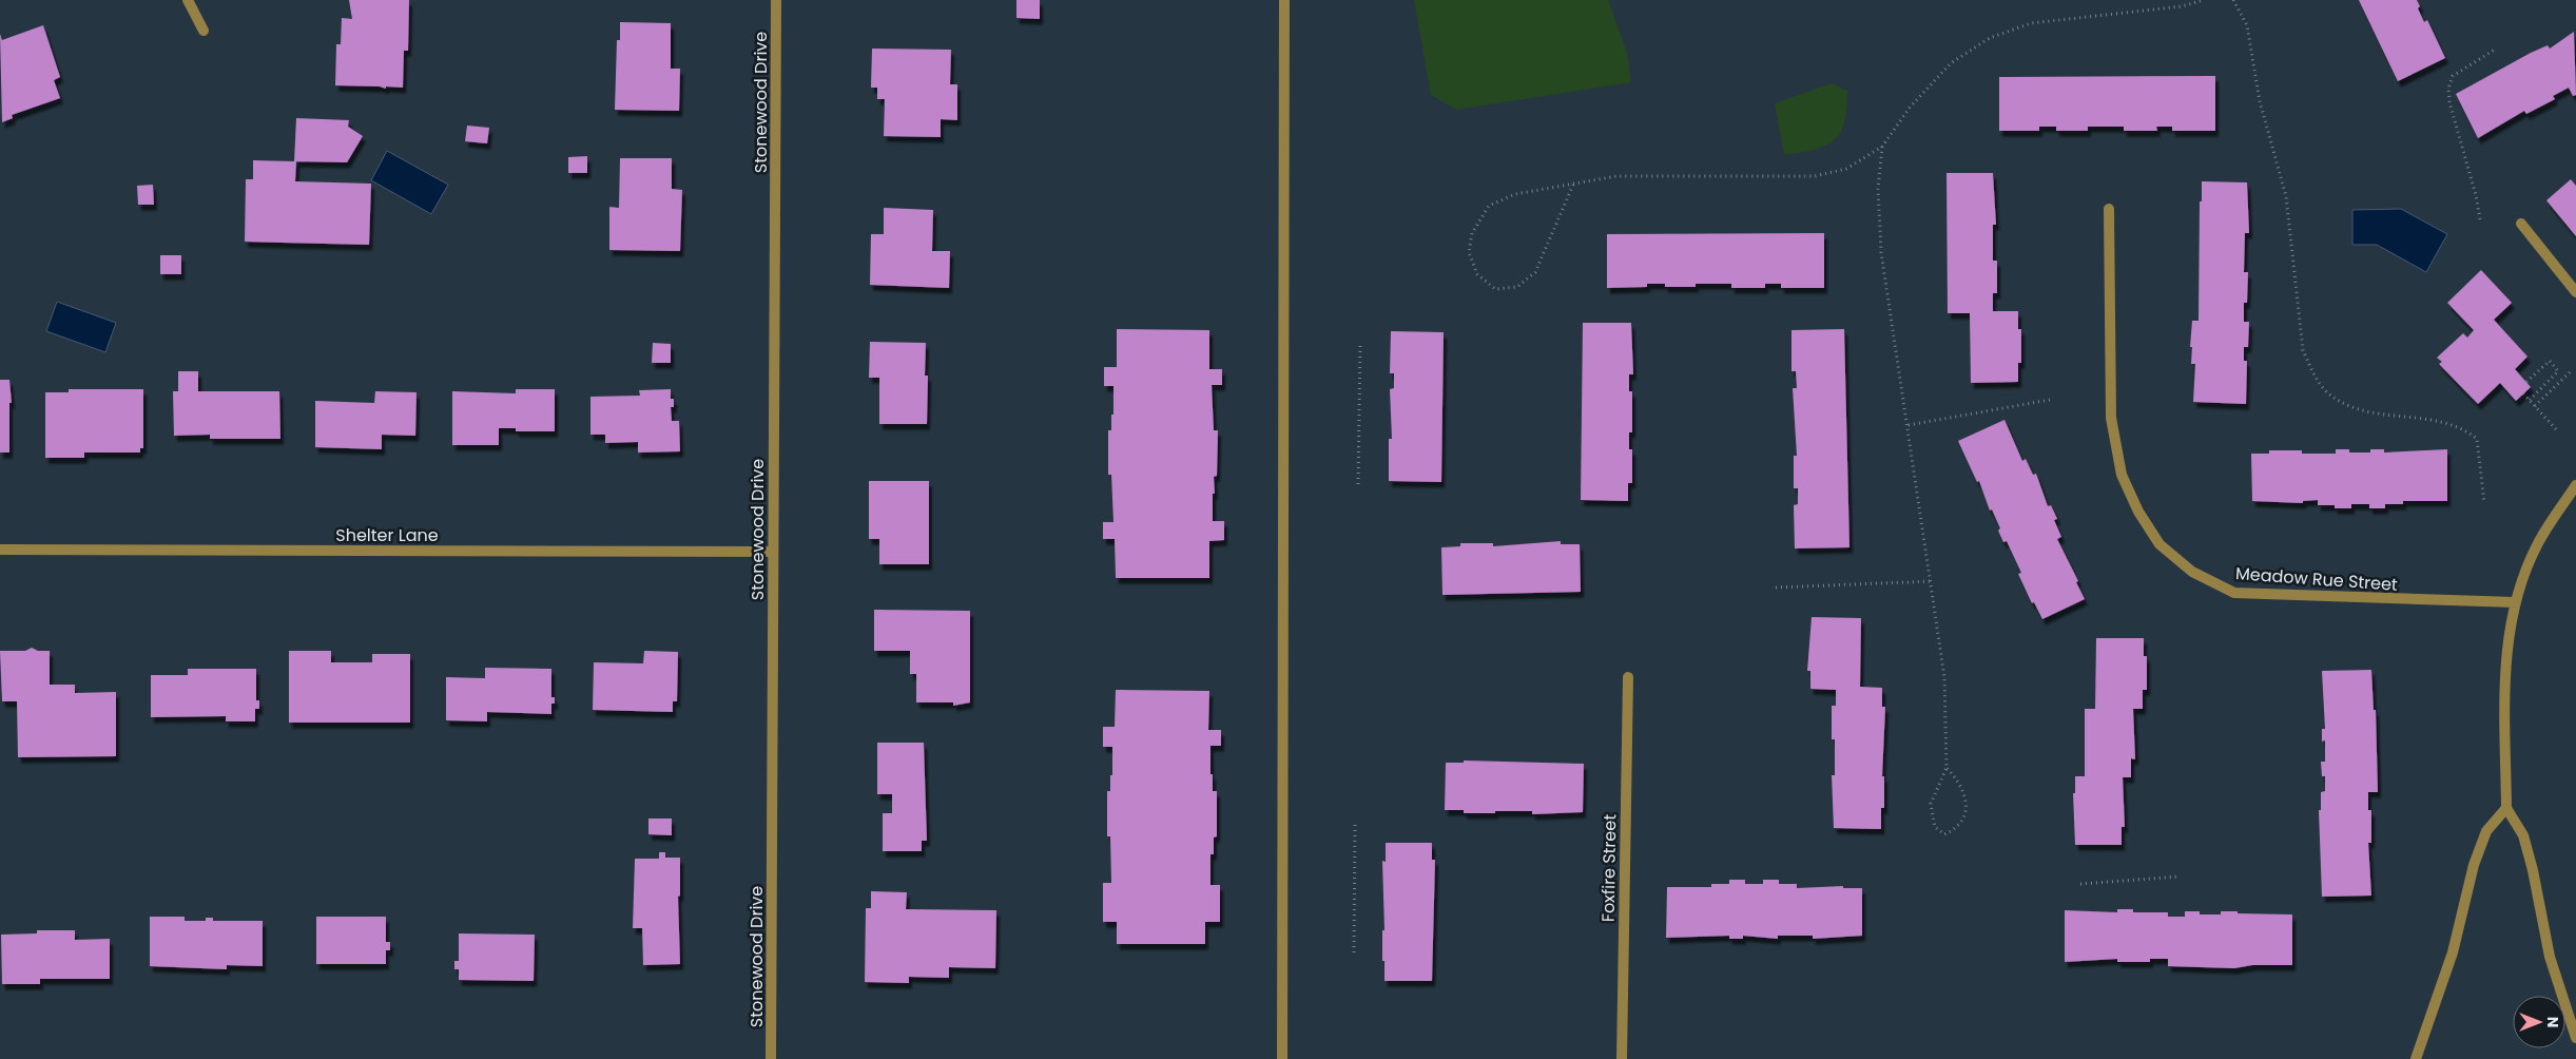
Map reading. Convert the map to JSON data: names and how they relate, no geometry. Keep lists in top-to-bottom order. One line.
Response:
{"streets":{"street":["Stonewood Drive","Shelter Lane","Meadow Rue Street","Foxfire Street"]},"crossings":[["Stonewood Drive","Shelter Lane"]],"north":"right"}
